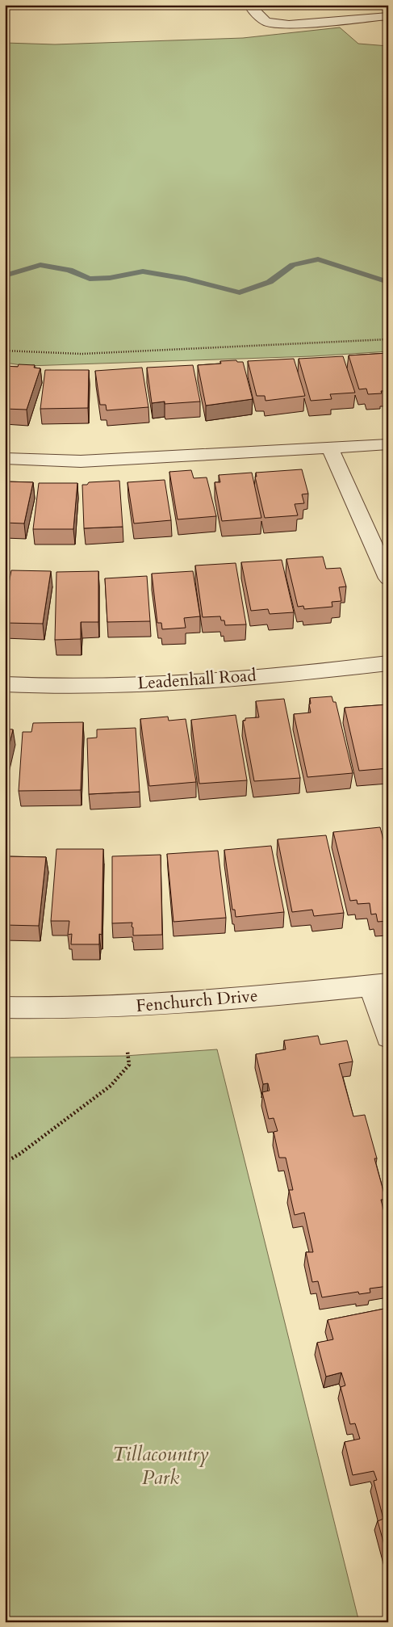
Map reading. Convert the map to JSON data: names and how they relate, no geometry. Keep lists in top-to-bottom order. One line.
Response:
{"streets":{"street":["Leadenhall Road","Fenchurch Drive"]},"parks":["Tillacountry Park"]}
